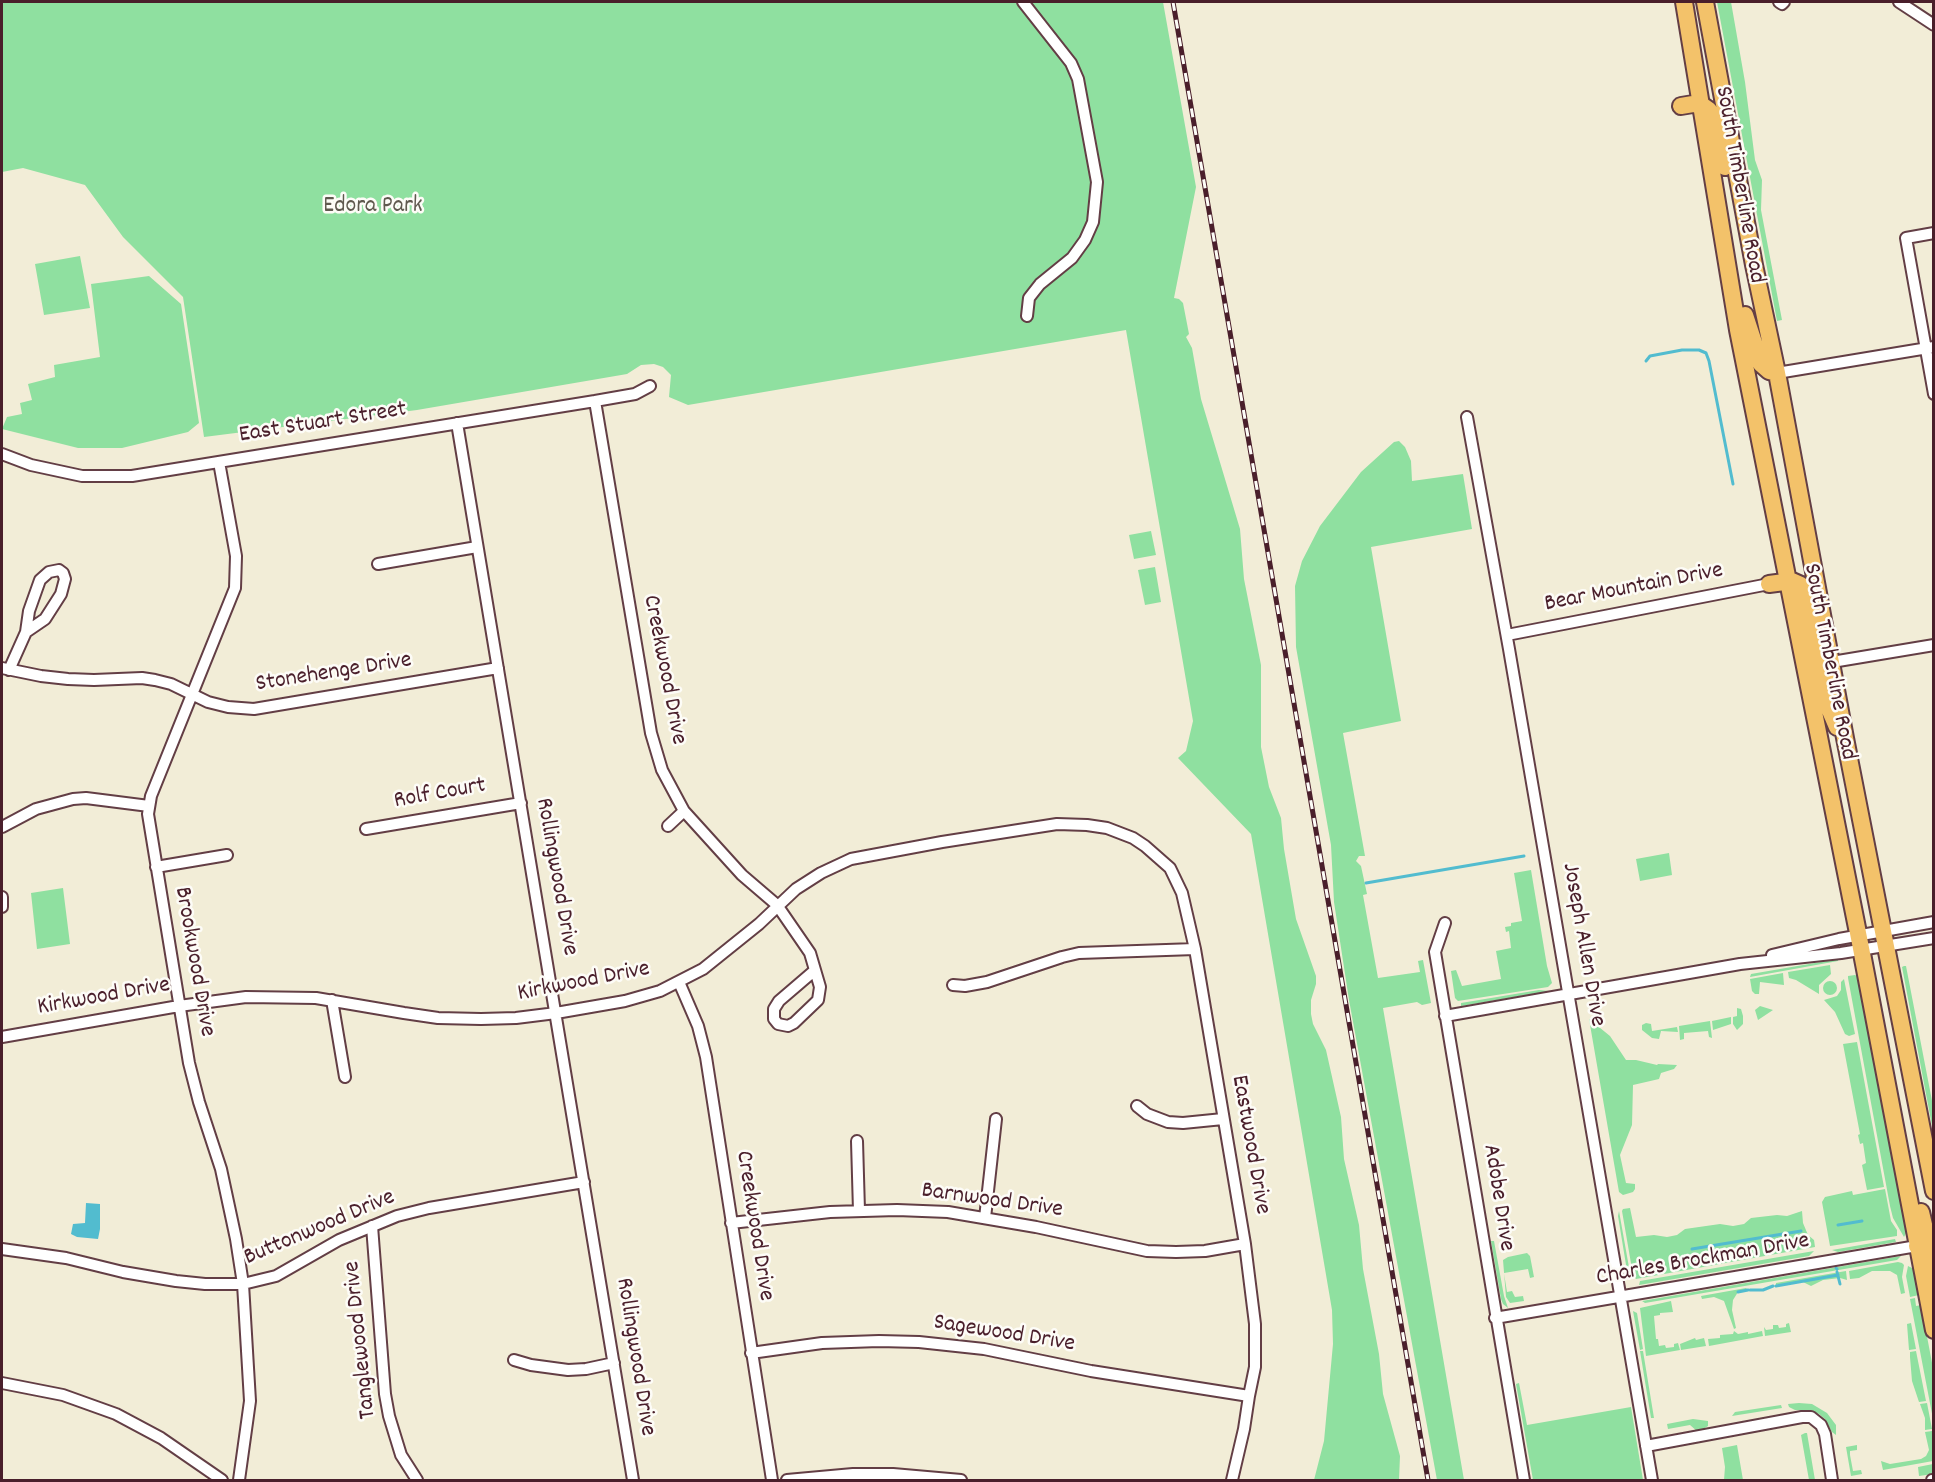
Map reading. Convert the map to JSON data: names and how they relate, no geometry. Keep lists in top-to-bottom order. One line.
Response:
{"streets":{"main road":["South Timberline Road"],"street":["East Stuart Street","Bear Mountain Drive","Creekwood Drive","Stonehenge Drive","Rolf Court","Rollingwood Drive","Joseph Allen Drive","Brookwood Drive","Kirkwood Drive","Eastwood Drive","Adobe Drive","Barnwood Drive","Buttonwood Drive","Charles Brockman Drive","Sagewood Drive","Tanglewood Drive"]},"crossings":[["South Timberline Road","Charles Brockman Drive"],["East Stuart Street","Creekwood Drive"],["East Stuart Street","Rollingwood Drive"],["East Stuart Street","Brookwood Drive"],["Bear Mountain Drive","Joseph Allen Drive"],["Creekwood Drive","Kirkwood Drive"],["Creekwood Drive","Barnwood Drive"],["Creekwood Drive","Sagewood Drive"],["Stonehenge Drive","Rollingwood Drive"],["Stonehenge Drive","Brookwood Drive"],["Rolf Court","Rollingwood Drive"],["Rollingwood Drive","Kirkwood Drive"],["Rollingwood Drive","Buttonwood Drive"],["Joseph Allen Drive","Charles Brockman Drive"],["Brookwood Drive","Kirkwood Drive"],["Brookwood Drive","Buttonwood Drive"],["Kirkwood Drive","Eastwood Drive"],["Eastwood Drive","Barnwood Drive"],["Eastwood Drive","Sagewood Drive"],["Adobe Drive","Charles Brockman Drive"],["Buttonwood Drive","Tanglewood Drive"]],"parks":["Edora Park"]}
